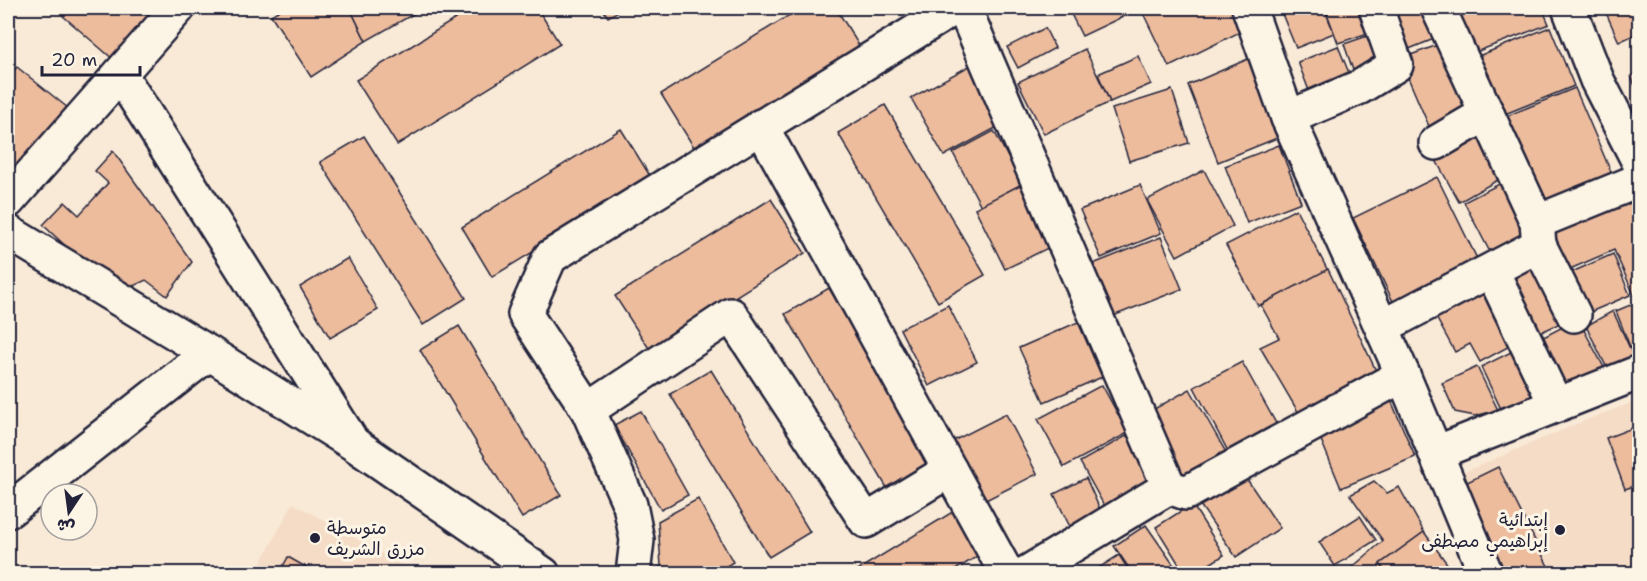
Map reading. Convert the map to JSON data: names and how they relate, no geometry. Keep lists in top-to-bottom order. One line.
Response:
{"places":["إبتدائية إبراهيمي مصطفى","متوسطة مزرق الشريف"],"scale_bar":"20 m","north":"bottom"}
